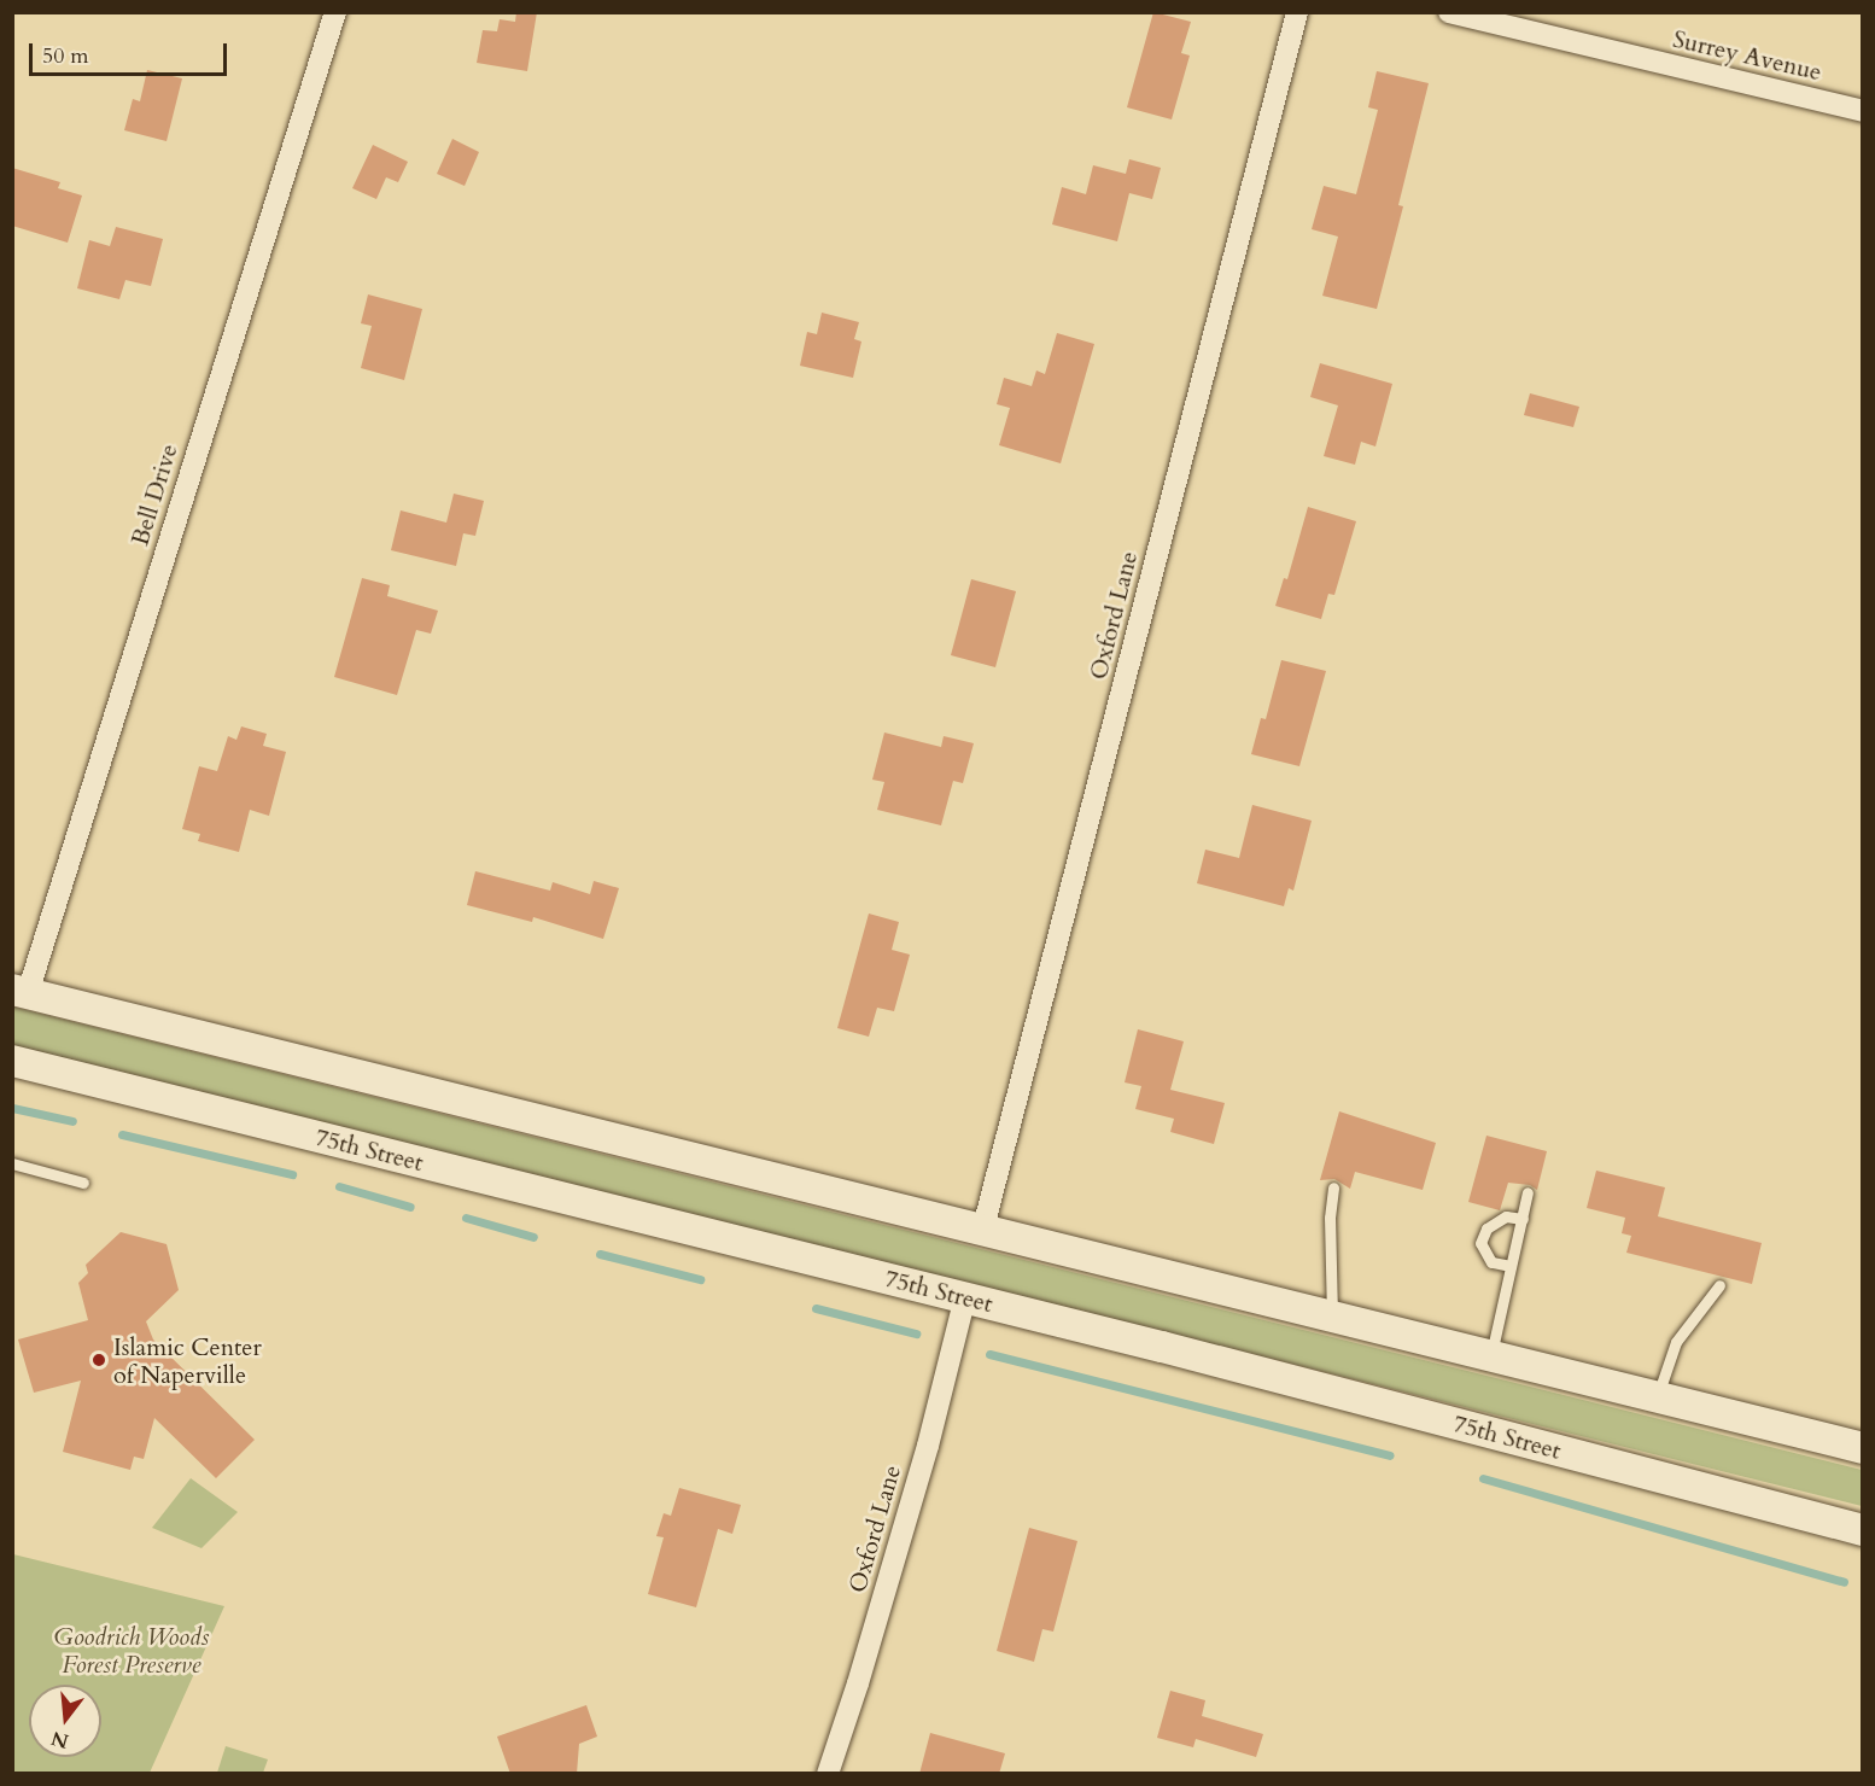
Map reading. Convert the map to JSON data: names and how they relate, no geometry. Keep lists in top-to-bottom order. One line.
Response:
{"streets":{"main road":["75th Street"],"street":["Surrey Avenue","Bell Drive","Oxford Lane"]},"crossings":[["Oxford Lane","75th Street"]],"parks":["Goodrich Woods Forest Preserve"],"places":["Islamic Center of Naperville"],"scale_bar":"50 m","north":"bottom"}
